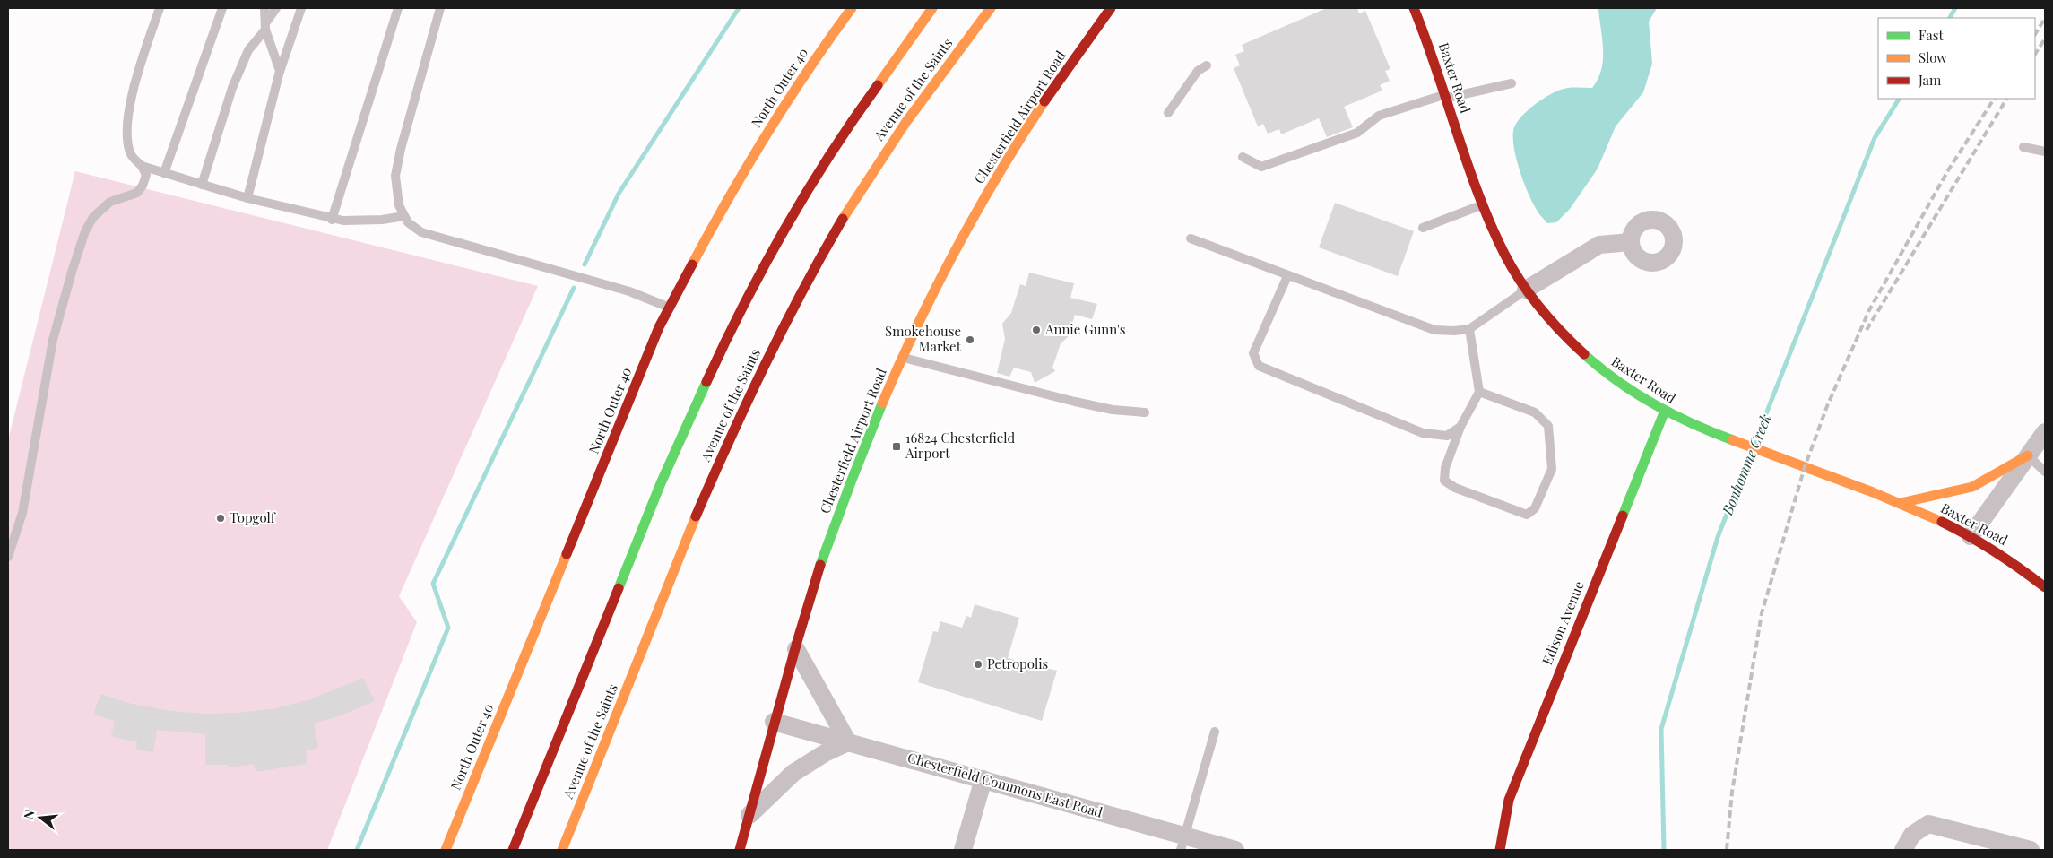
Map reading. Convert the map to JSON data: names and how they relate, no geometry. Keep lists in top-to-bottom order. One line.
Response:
{"streets":{"main road":["Baxter Road","North Outer 40","Avenue of the Saints","Chesterfield Airport Road","Edison Avenue"],"street":["Chesterfield Commons East Road"]},"crossings":[["Baxter Road","Edison Avenue"],["Chesterfield Airport Road","Chesterfield Commons East Road"]],"water":["Bonhomme Creek"],"places":{"other":["Annie Gunn's","Smokehouse Market","Topgolf","Petropolis"],"transit":["16824 Chesterfield Airport"]},"legend":["Fast","Slow","Jam"],"north":"left"}
